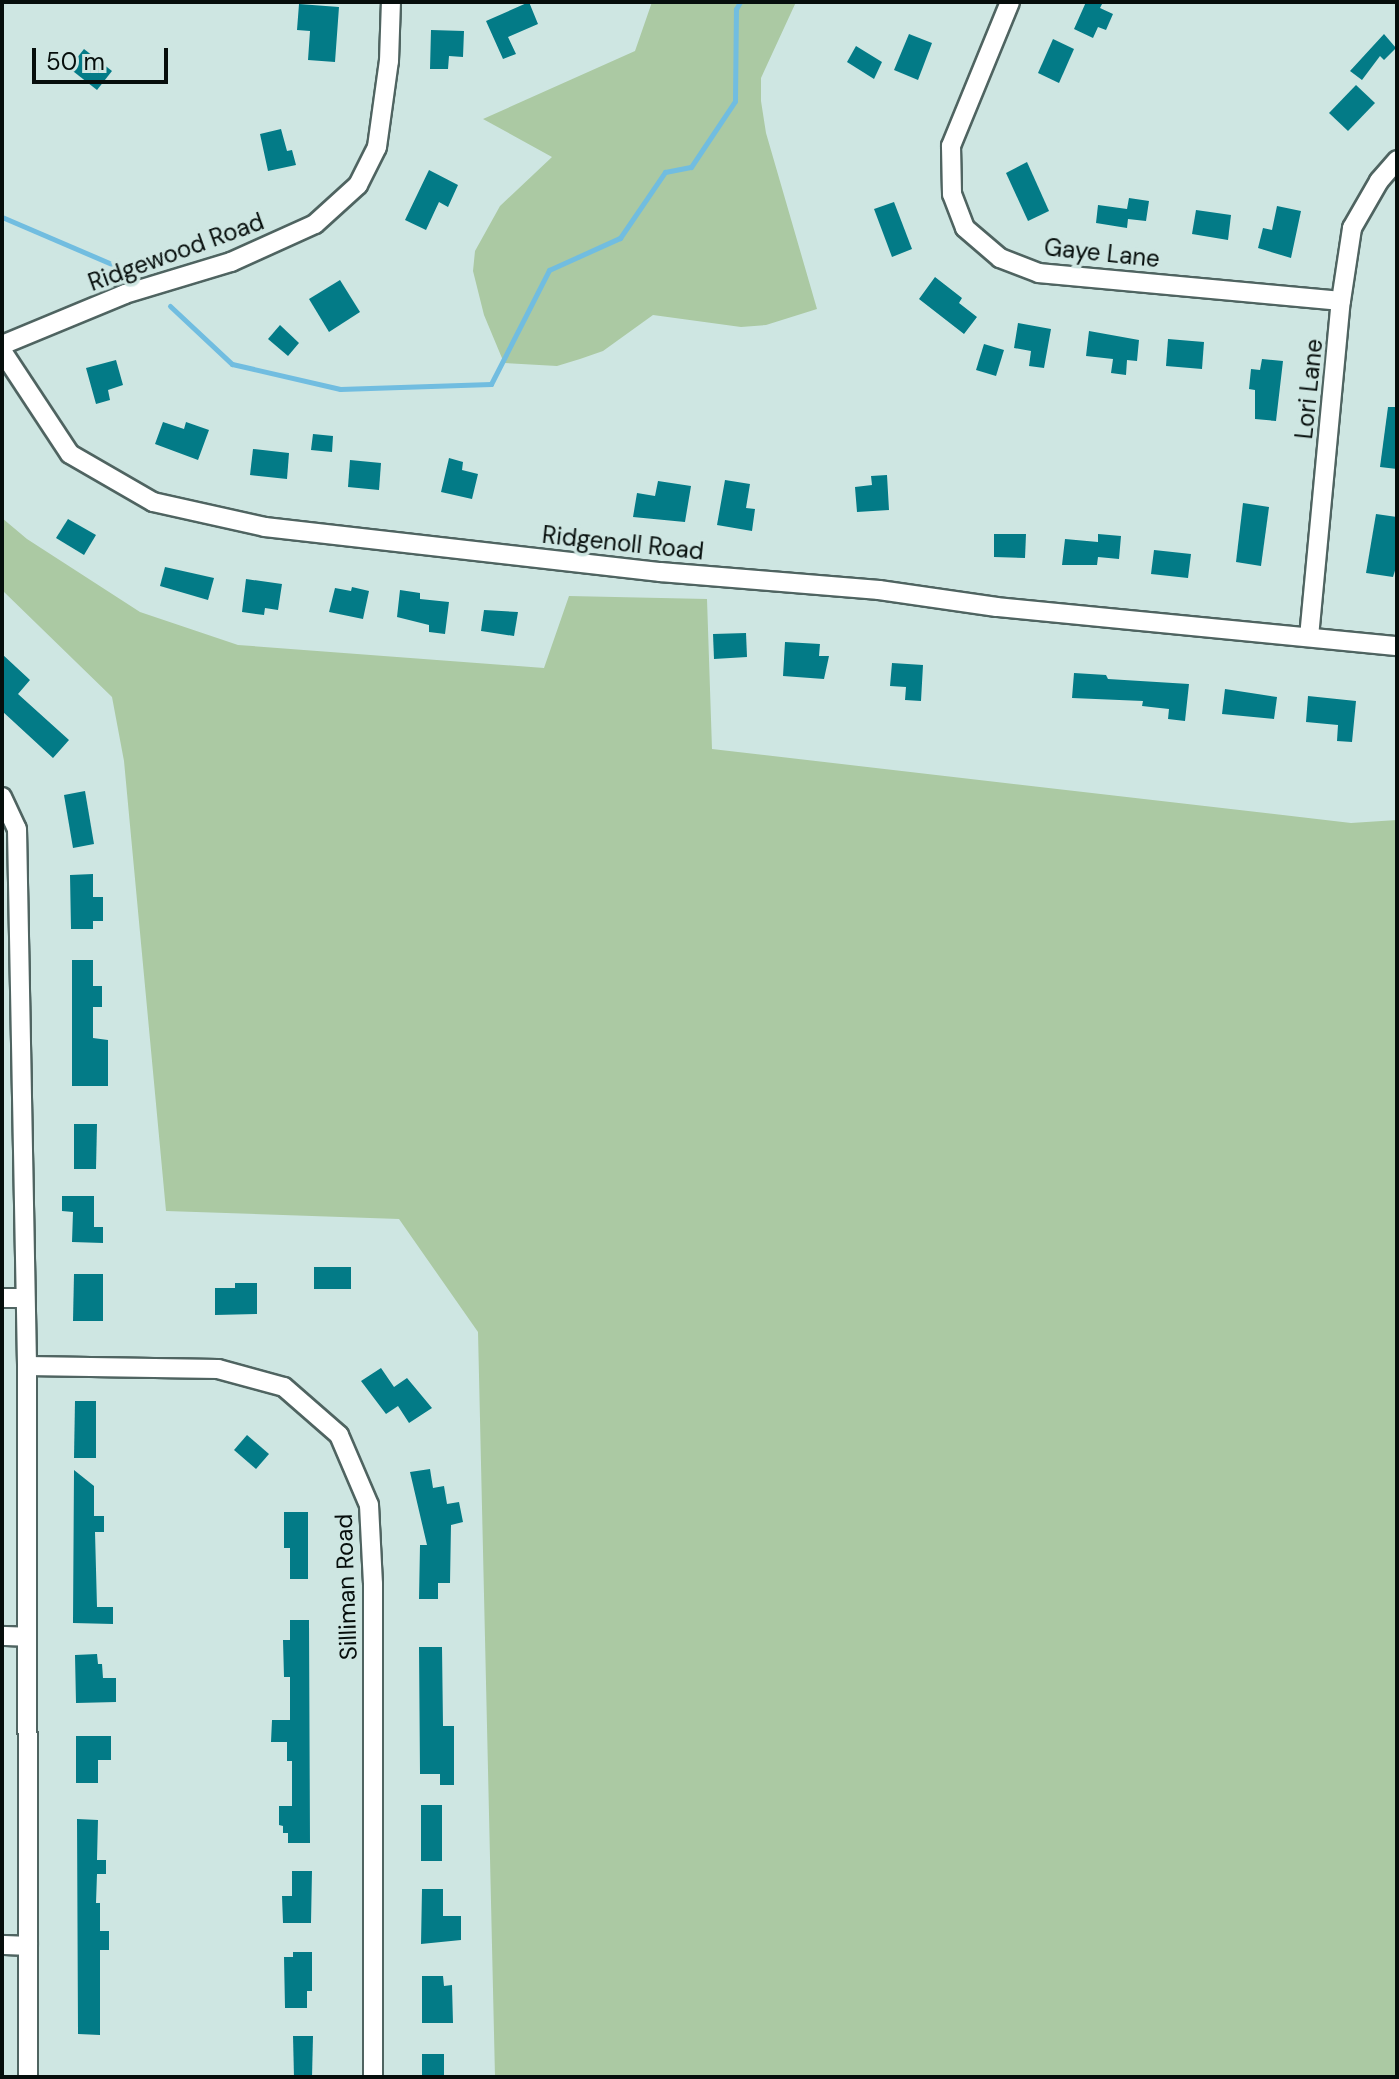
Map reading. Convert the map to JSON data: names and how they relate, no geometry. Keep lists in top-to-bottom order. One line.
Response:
{"streets":{"street":["Ridgewood Road","Gaye Lane","Lori Lane","Ridgenoll Road","Silliman Road"]},"crossings":[["Gaye Lane","Lori Lane"],["Lori Lane","Ridgenoll Road"]],"scale_bar":"50 m"}
